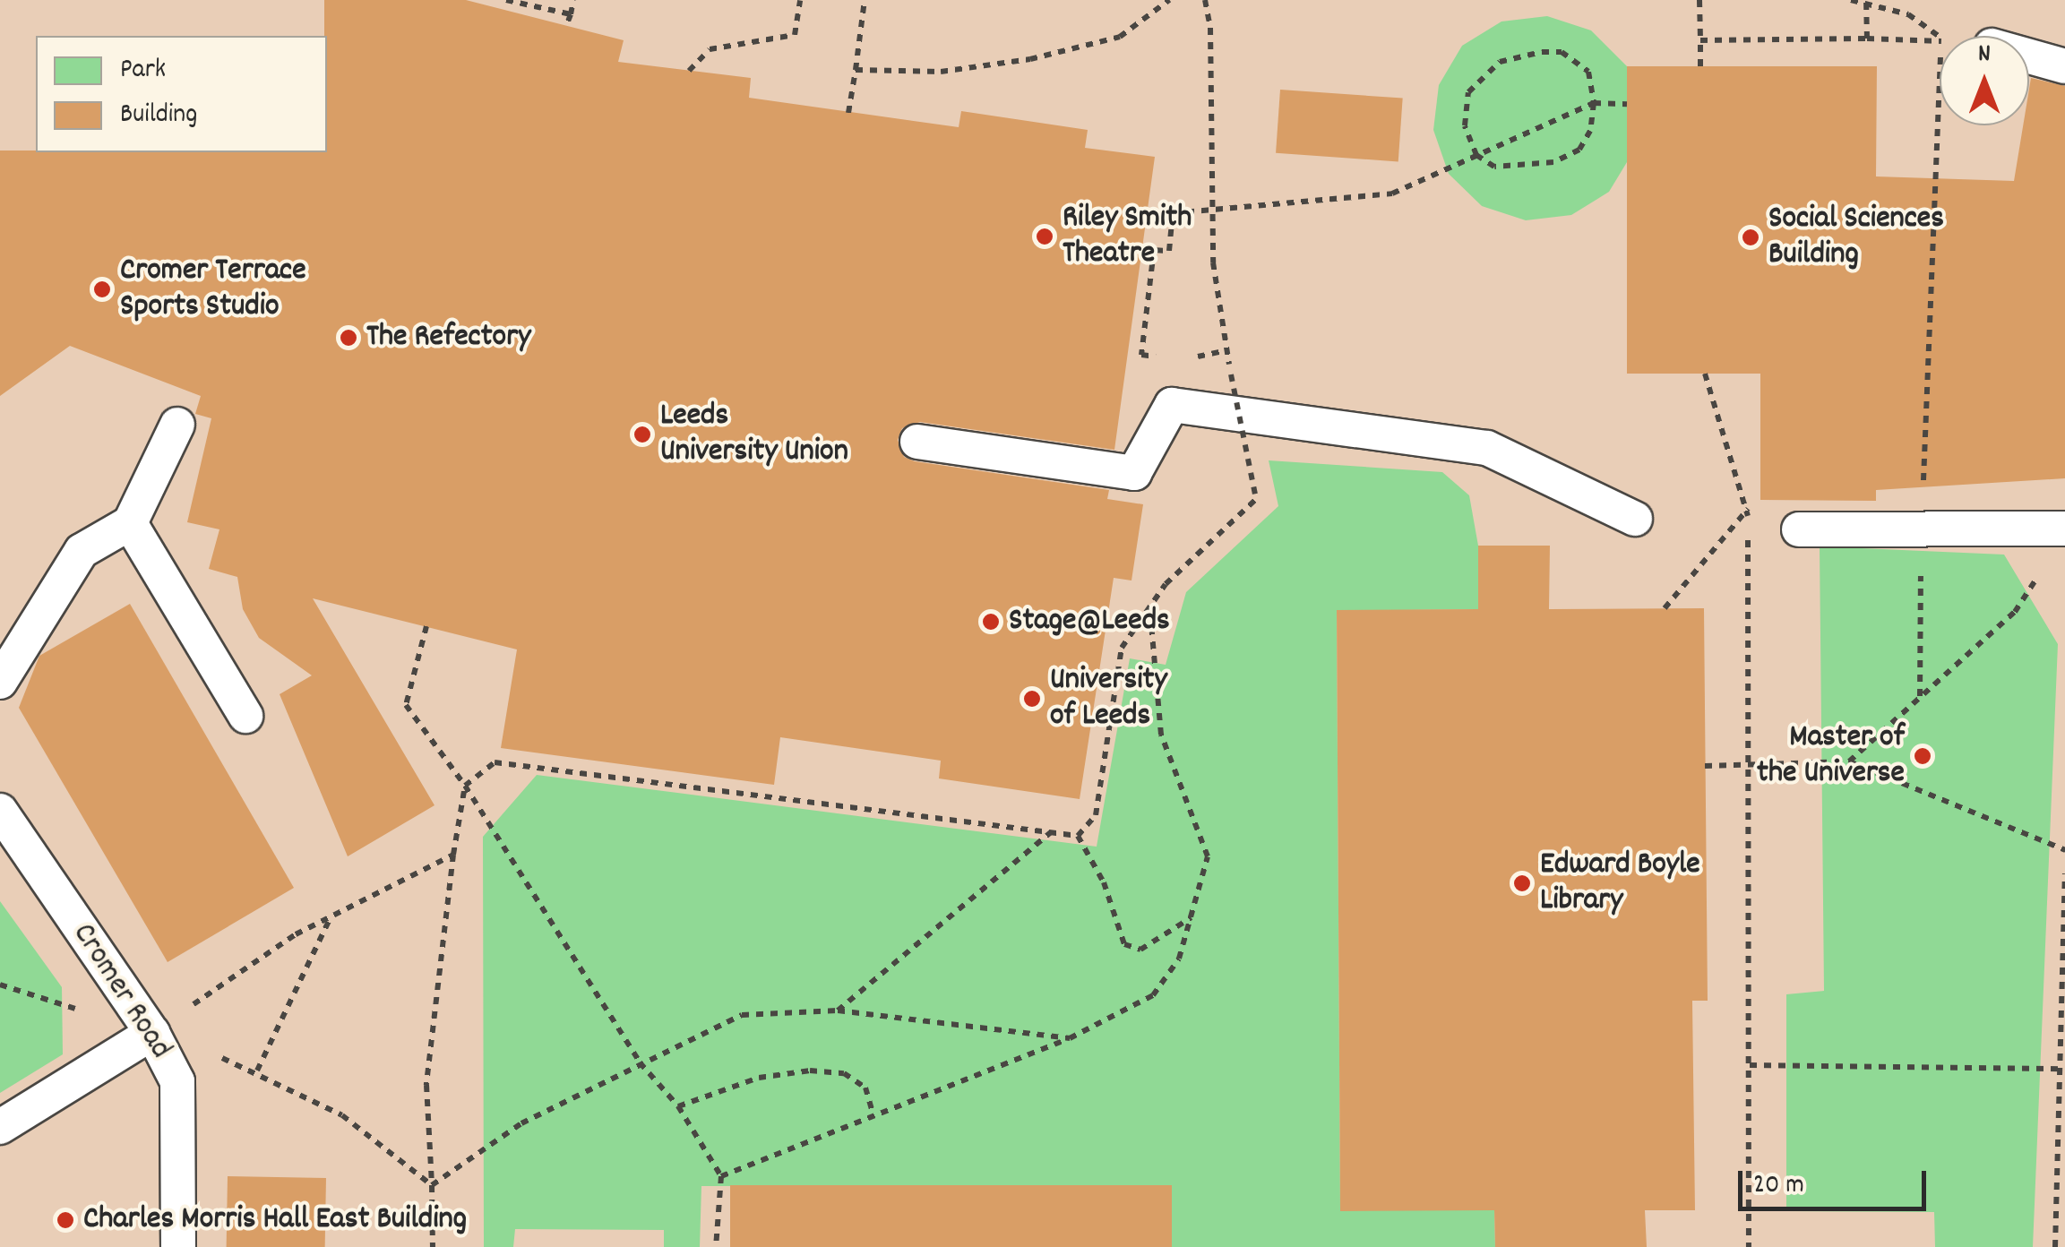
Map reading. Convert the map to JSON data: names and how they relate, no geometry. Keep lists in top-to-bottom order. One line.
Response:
{"streets":{"lane":["Cromer Road"]},"places":["Riley Smith Theatre","Social Sciences Building","Cromer Terrace Sports Studio","The Refectory","Leeds University Union","Stage@Leeds","University of Leeds","Master of the Universe","Edward Boyle Library","Charles Morris Hall East Building"],"legend":["Park","Building"],"scale_bar":"20 m","north":"top"}
